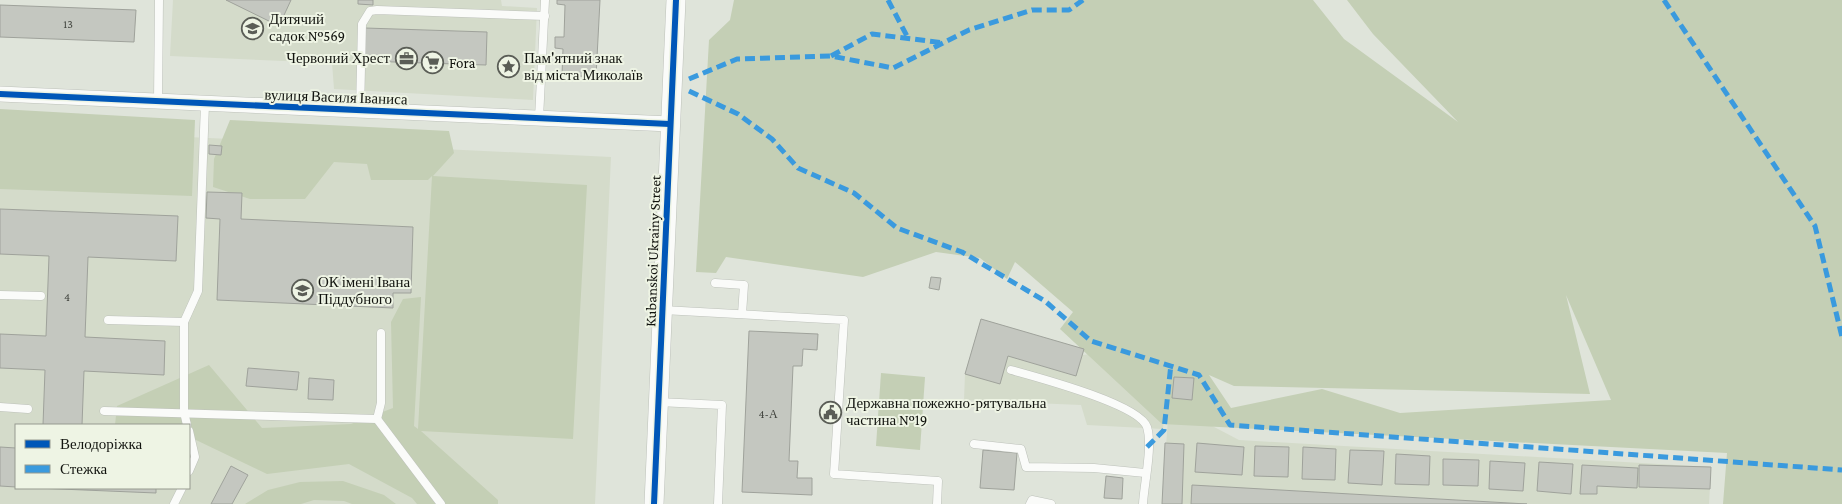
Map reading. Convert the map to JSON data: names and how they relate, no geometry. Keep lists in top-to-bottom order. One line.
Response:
{"streets":{"street":["вулиця Василя Іваниса","Kubanskoi Ukrainy Street"]},"crossings":[["вулиця Василя Іваниса","Kubanskoi Ukrainy Street"]],"places":{"school or university":["Дитячий садок №569","ОК імені Івана Піддубного"],"office":["Червоний Хрест"],"supermarket":["Fora"],"place":["Пам'ятний знак від міста Миколаїв"],"public building":["Державна пожежно-рятувальна частина №19"]},"house_numbers":["13","4","4-А"],"legend":["Велодоріжка","Стежка"]}
